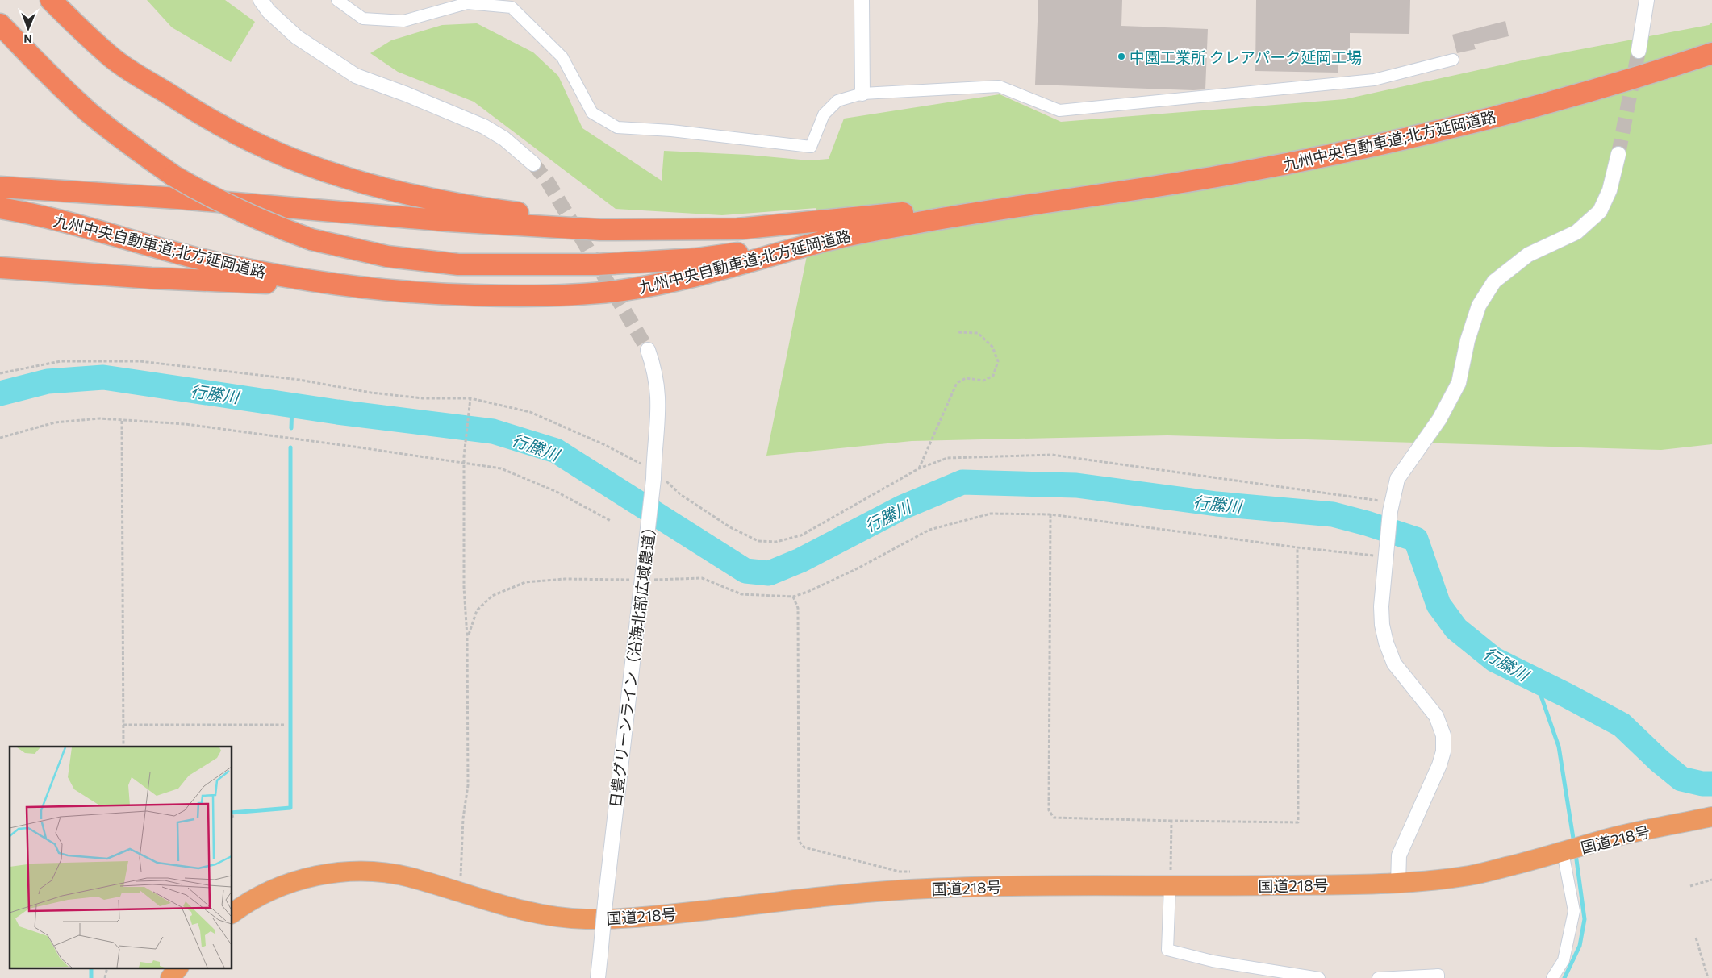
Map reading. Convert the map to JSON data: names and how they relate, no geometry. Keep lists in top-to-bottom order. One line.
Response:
{"streets":{"highway":["九州中央自動車道;北方延岡道路","国道218号"],"street":["日豊グリーンライン（沿海北部広域農道）"]},"water":["行縢川"],"places":["中園工業所 クレアパーク延岡工場"],"north":"bottom"}
